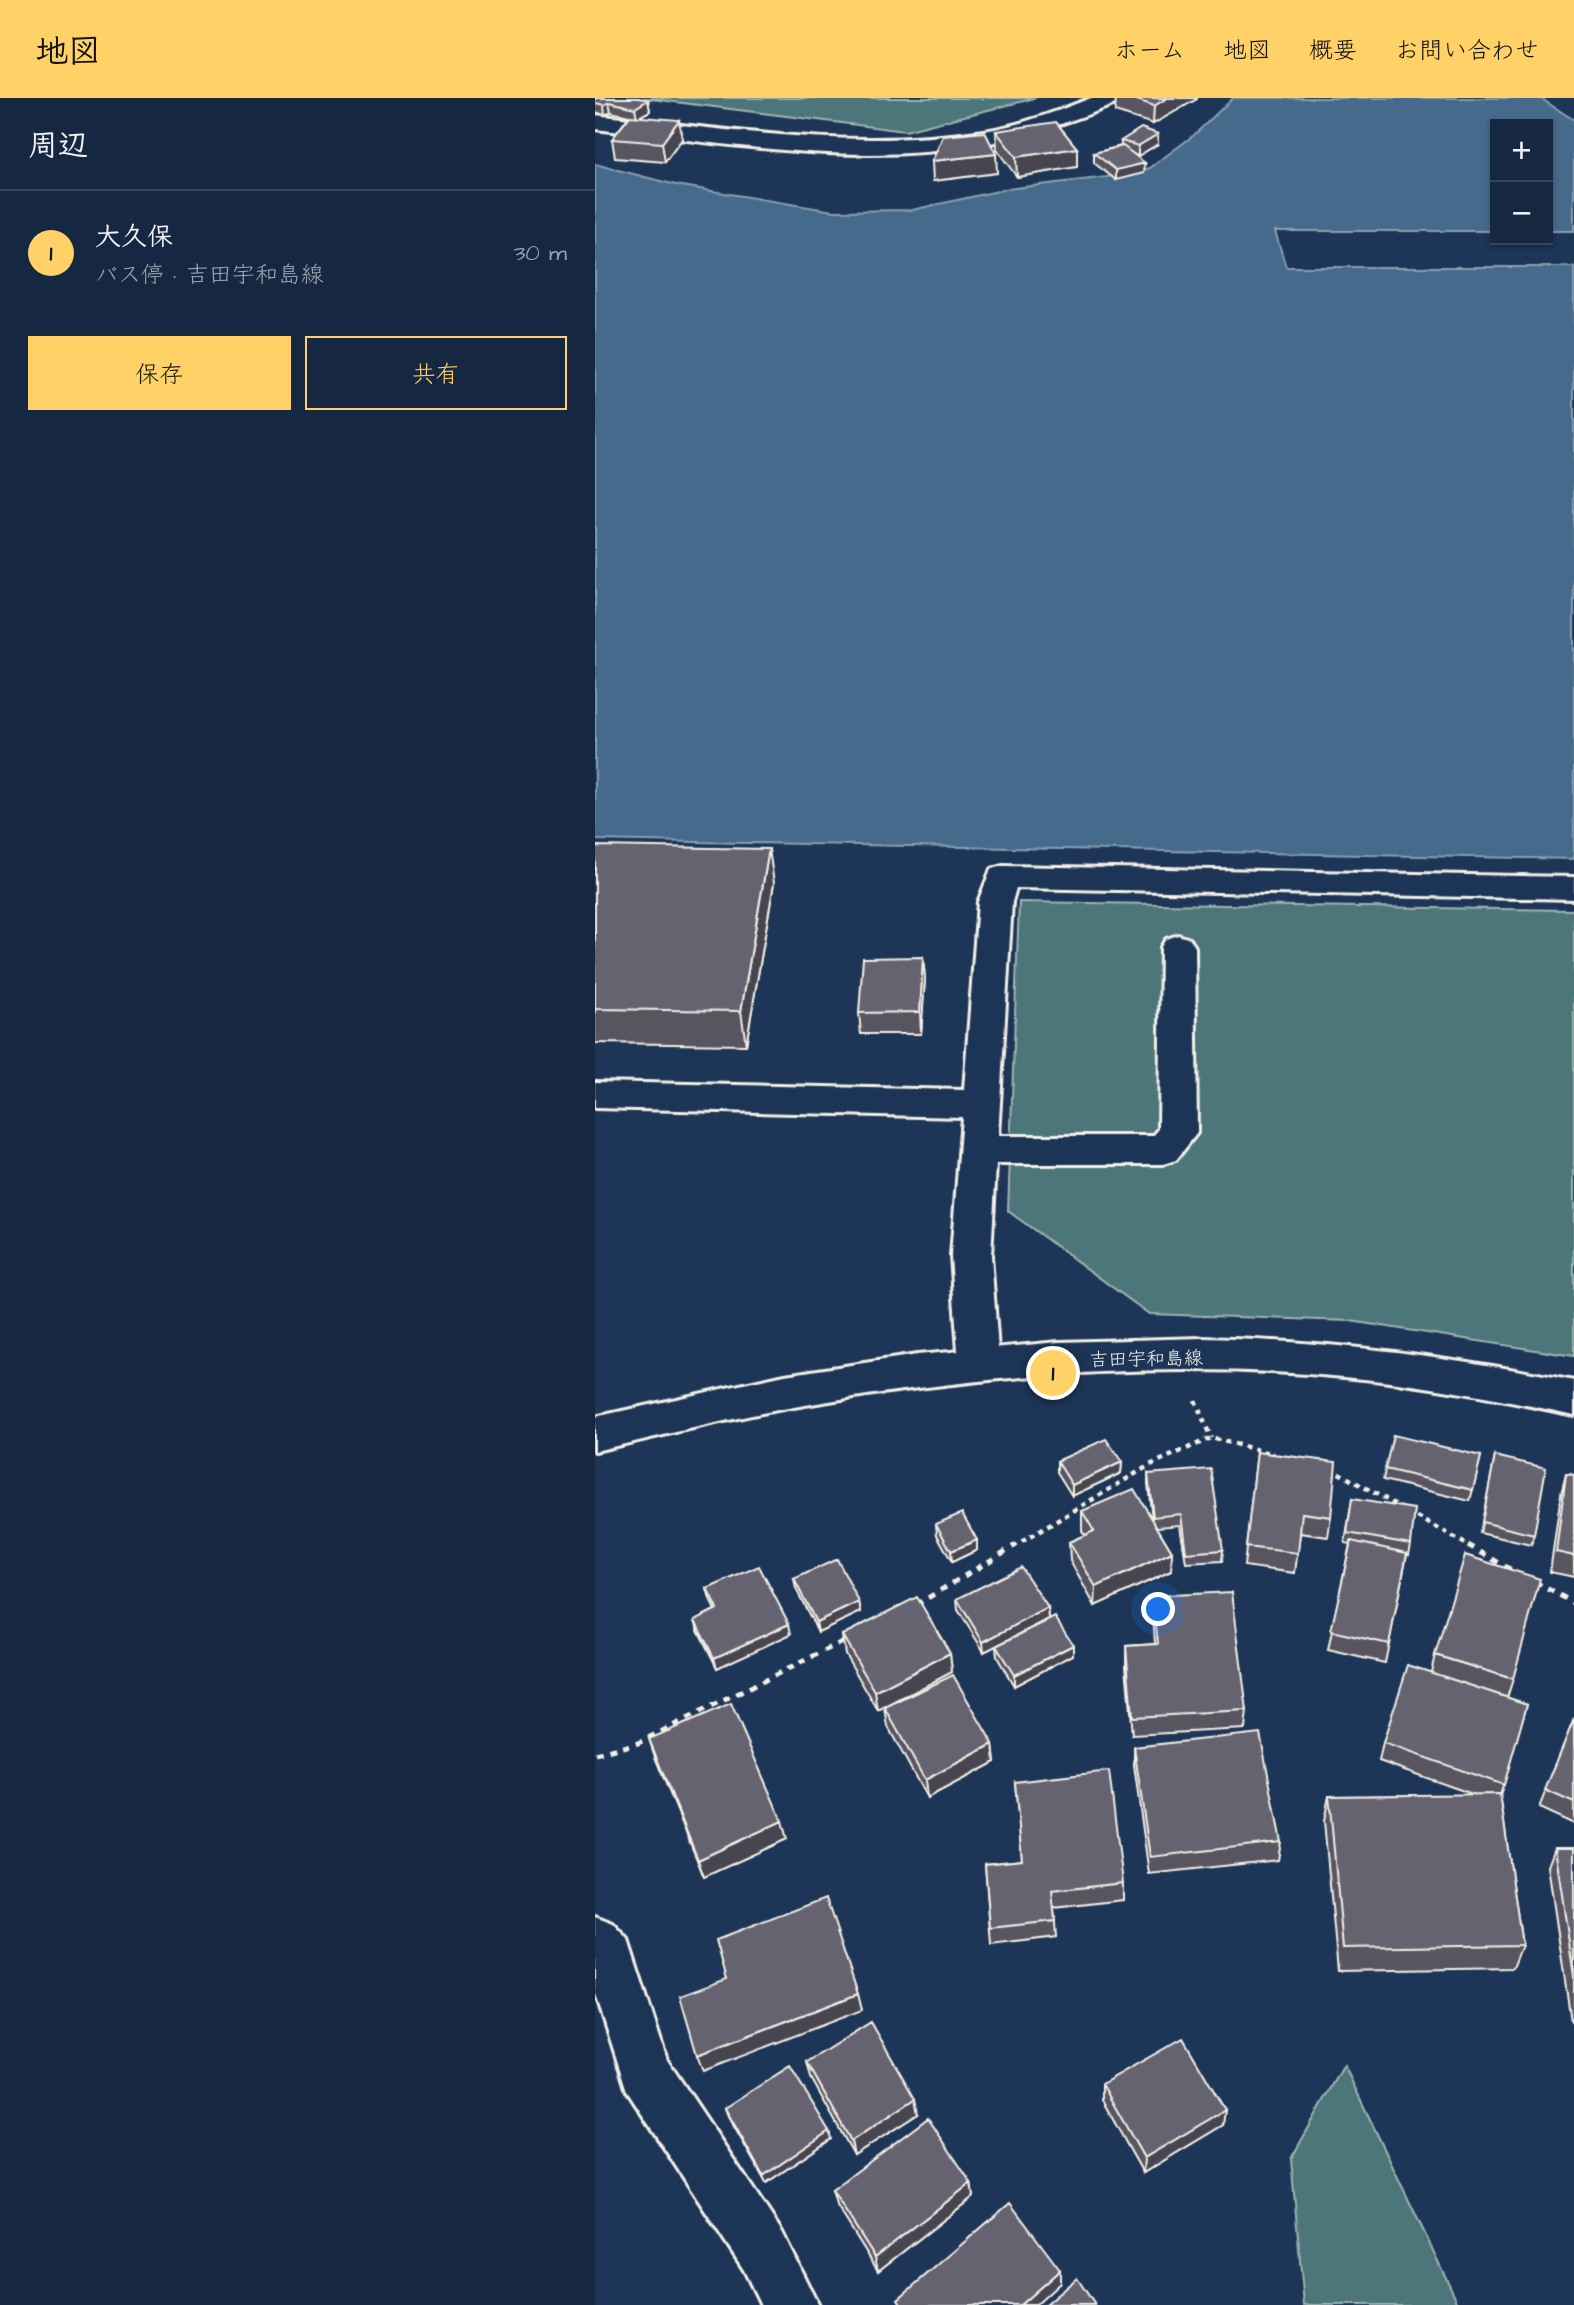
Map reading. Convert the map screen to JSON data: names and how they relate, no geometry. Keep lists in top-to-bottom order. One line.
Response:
{"streets":{"street":["吉田宇和島線"]},"page":{"header":"地図","nav":["ホーム","地図","概要","お問い合わせ"],"heading":"周辺","map_buttons":["+","−"],"list":[{"mark":"1","name":"大久保","note":"バス停 · 吉田宇和島線","value":"30 m"}],"buttons":["保存","共有"],"pins":"1"}}
